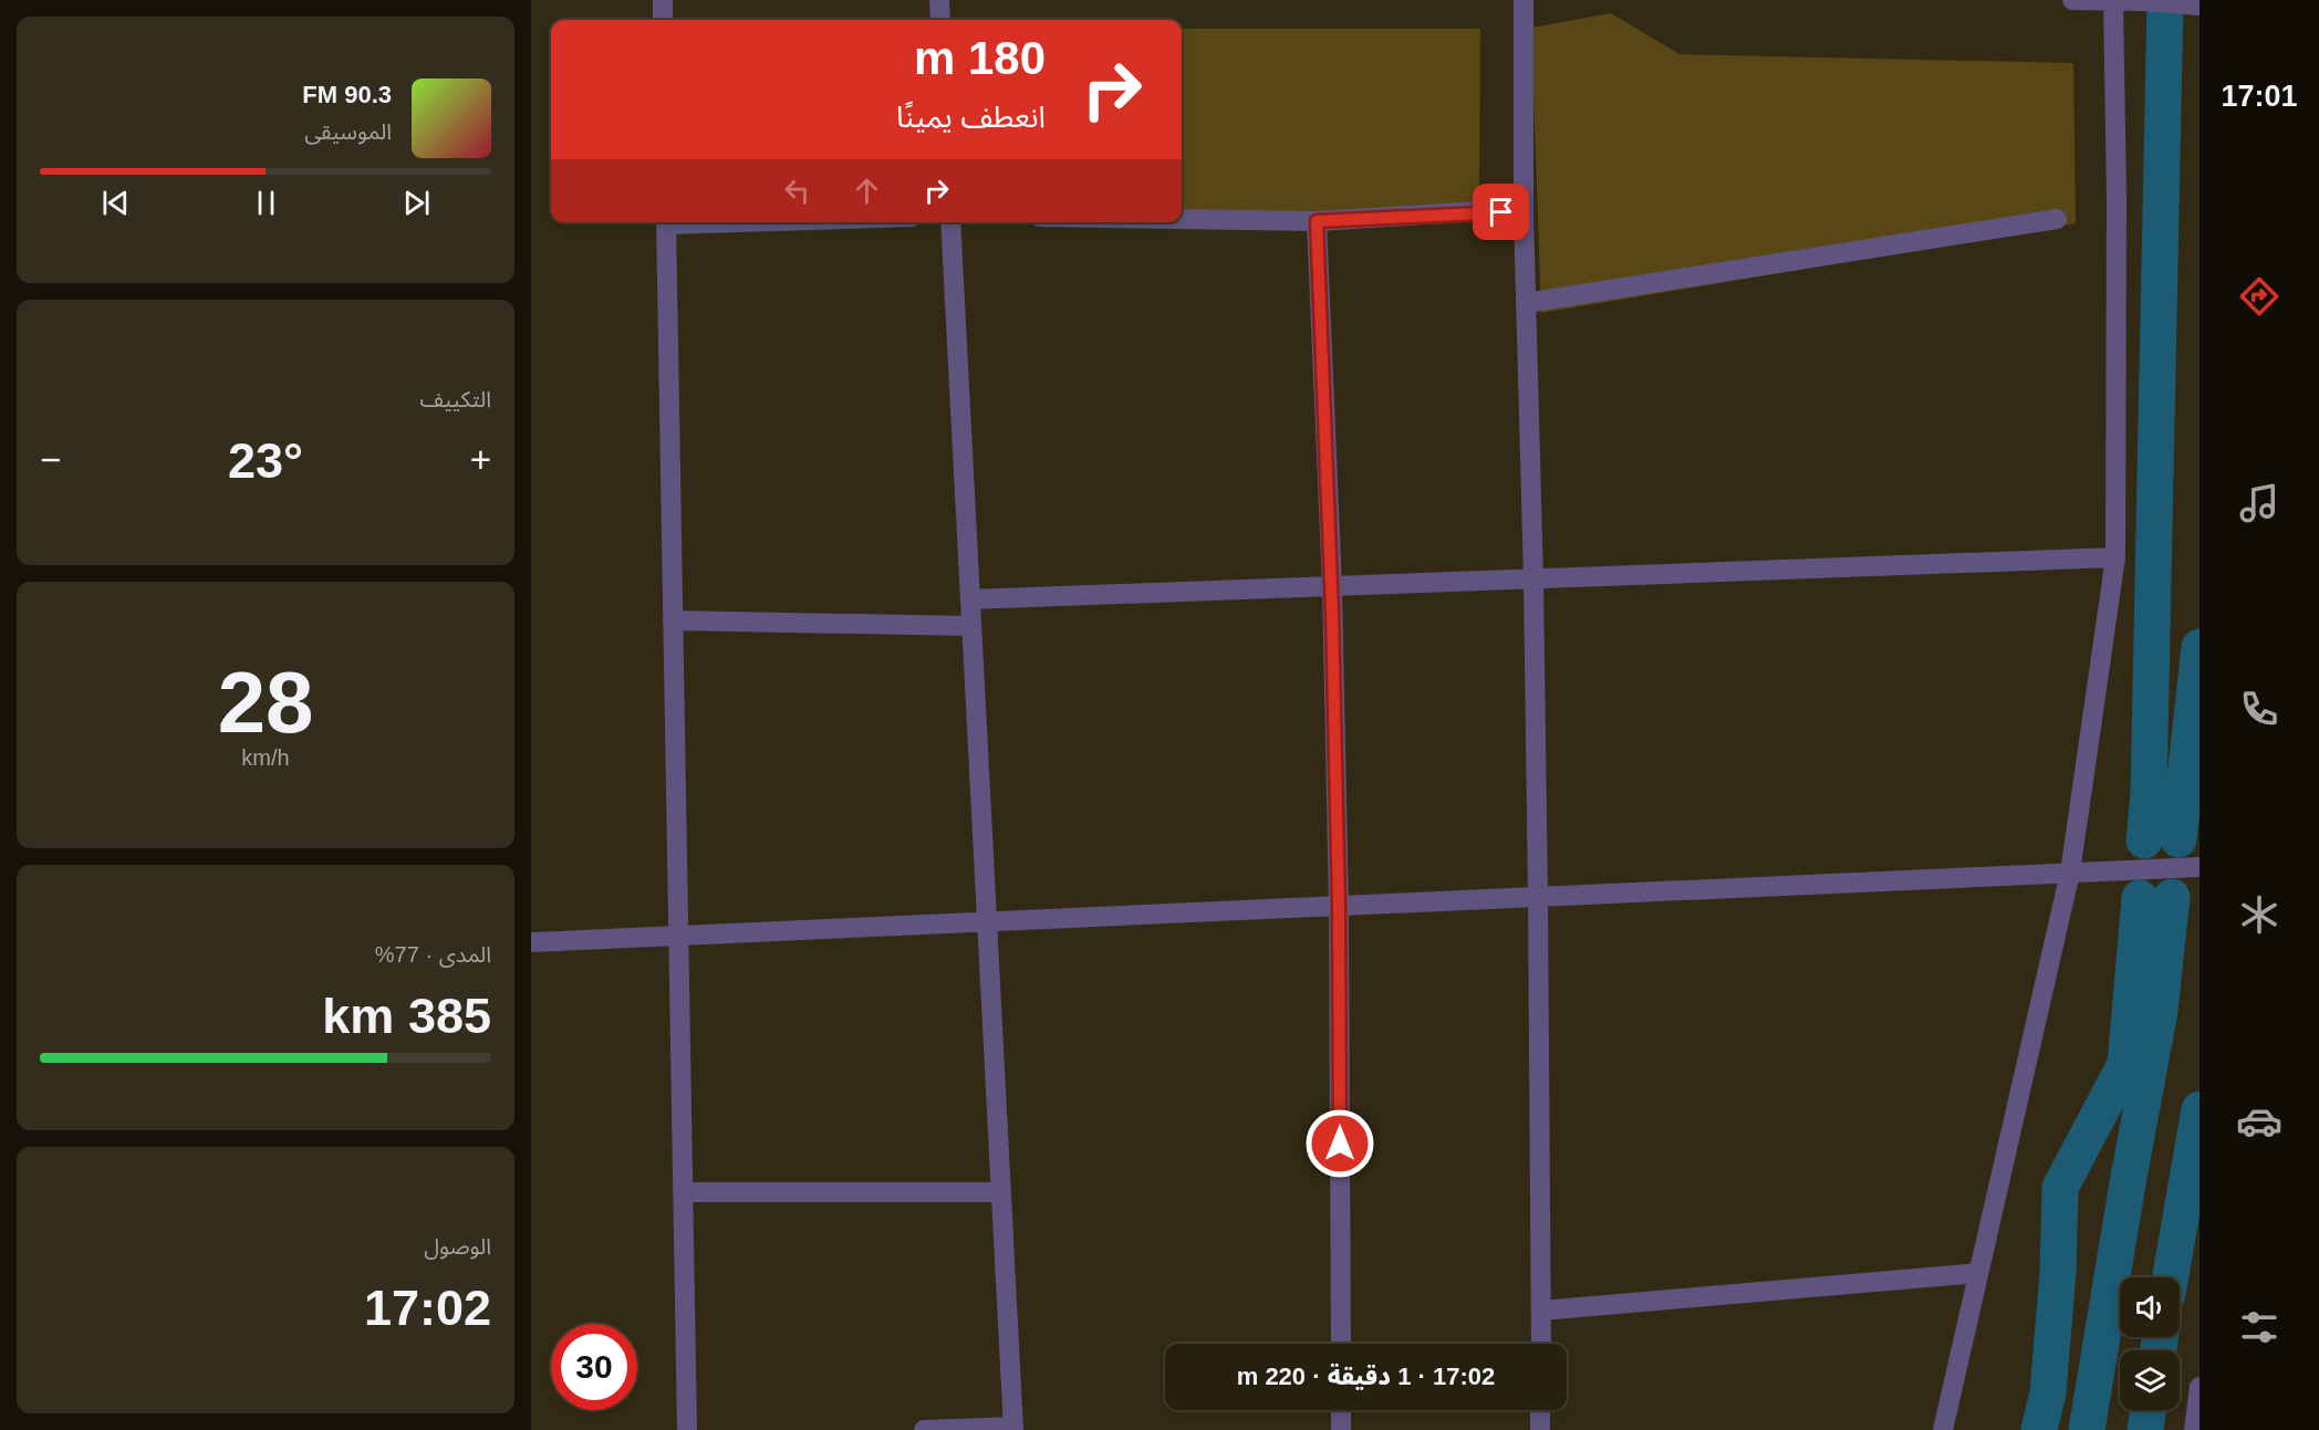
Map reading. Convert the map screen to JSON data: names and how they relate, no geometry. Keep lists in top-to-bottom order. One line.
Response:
{"page":{"tabs":"17:01","turn":["180 m","انعطف يمينًا"],"song":["90.3 FM","الموسيقى"],"tile":["التكييف",["28","km/h"],["المدى · 77%","385 km"],["الوصول","17:02"]],"heat":["−","23°","+"],"limit":"30","trip":"17:02 · 1 دقيقة · 220 m"}}
